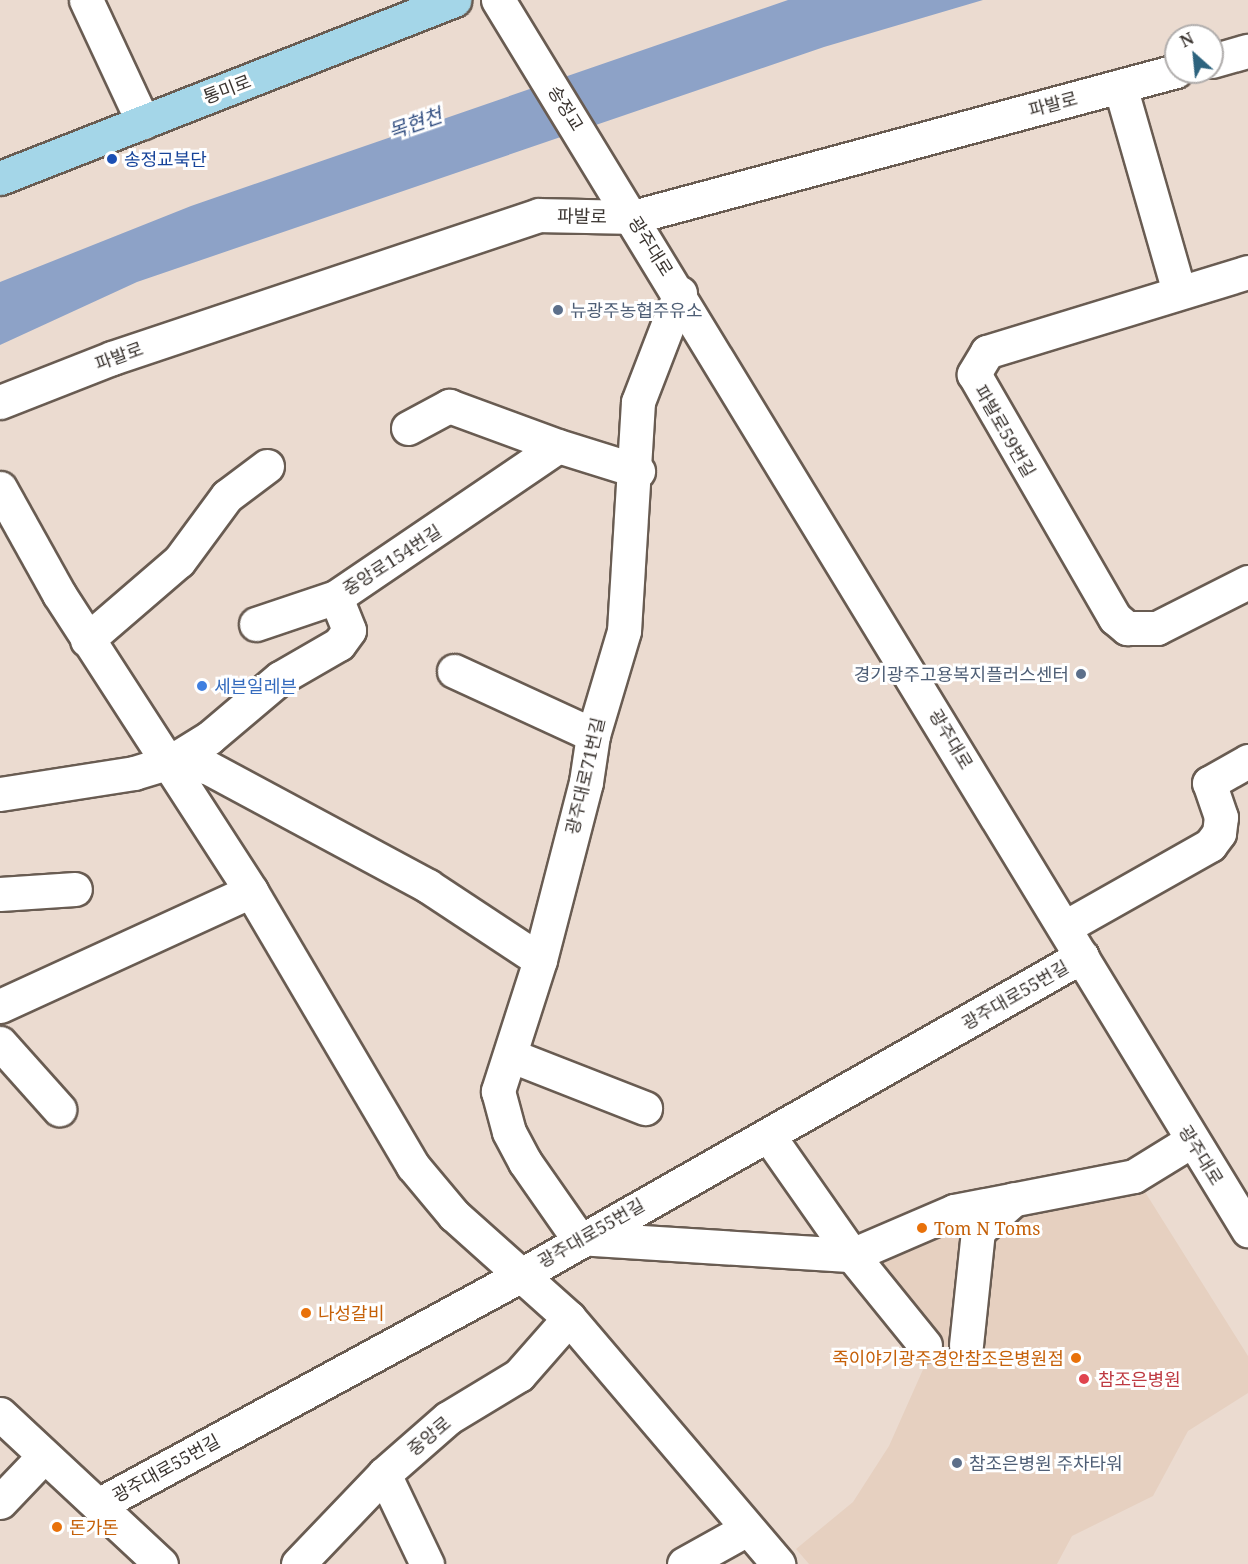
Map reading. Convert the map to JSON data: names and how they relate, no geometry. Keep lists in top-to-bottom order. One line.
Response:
{"streets":{"main road":["통미로"],"street":["파발로","송정교","광주대로","파발로59번길","중앙로154번길","광주대로71번길","광주대로55번길","중앙로"]},"crossings":[["파발로","광주대로"],["송정교","광주대로"],["광주대로","광주대로71번길"],["광주대로","광주대로55번길"],["광주대로71번길","광주대로55번길"]],"water":["목현천"],"places":["송정교북단","뉴광주농협주유소","경기광주고용복지플러스센터","세븐일레븐","Tom N Toms","나성갈비","죽이야기광주경안참조은병원점","참조은병원","참조은병원 주차타워","돈가돈"],"north":"top left"}
